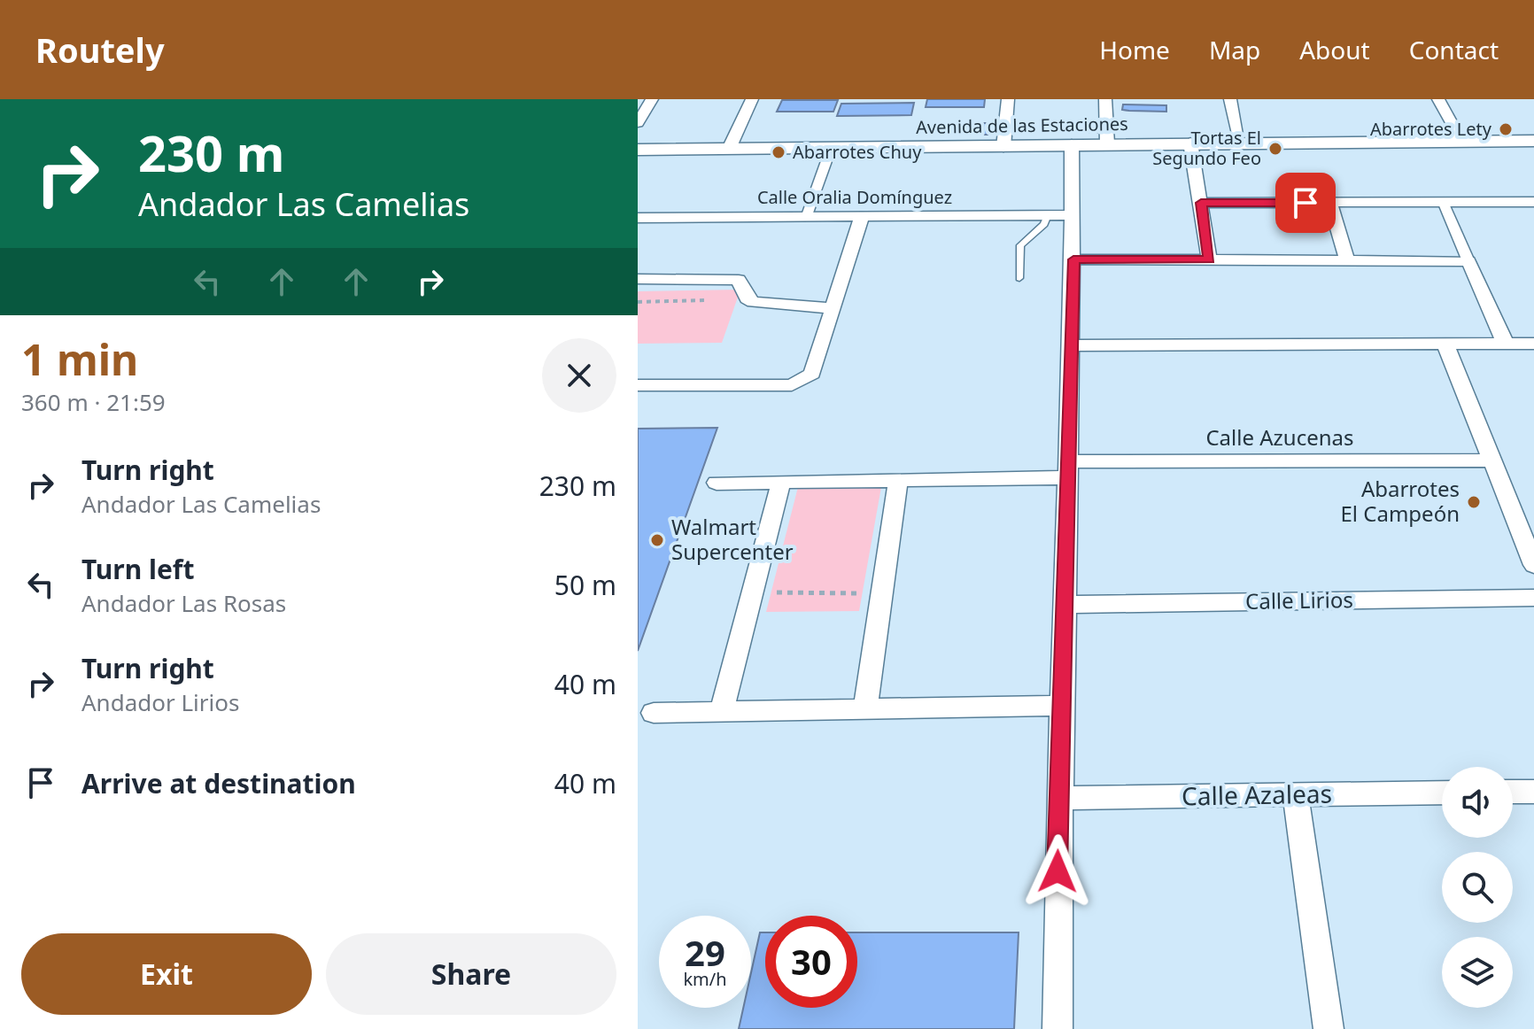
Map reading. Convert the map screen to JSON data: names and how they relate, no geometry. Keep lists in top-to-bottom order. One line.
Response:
{"streets":{"street":["Avenida de las Estaciones","Calle Oralia Domínguez","Calle Azucenas","Calle Lirios","Calle Azaleas"]},"places":["Abarrotes Lety","Tortas El Segundo Feo","Abarrotes Chuy","Abarrotes El Campeón","Walmart Supercenter"],"page":{"header":"Routely","nav":["Home","Map","About","Contact"],"turn":["230 m","Andador Las Camelias"],"heading":["1 min","360 m · 21:59"],"list":[{"name":"Turn right","note":"Andador Las Camelias","value":"230 m"},{"name":"Turn left","note":"Andador Las Rosas","value":"50 m"},{"name":"Turn right","note":"Andador Lirios","value":"40 m"},{"name":"Arrive at destination","value":"40 m"}],"speed":"29 km/h","limit":"30","buttons":["Exit","Share"]}}
